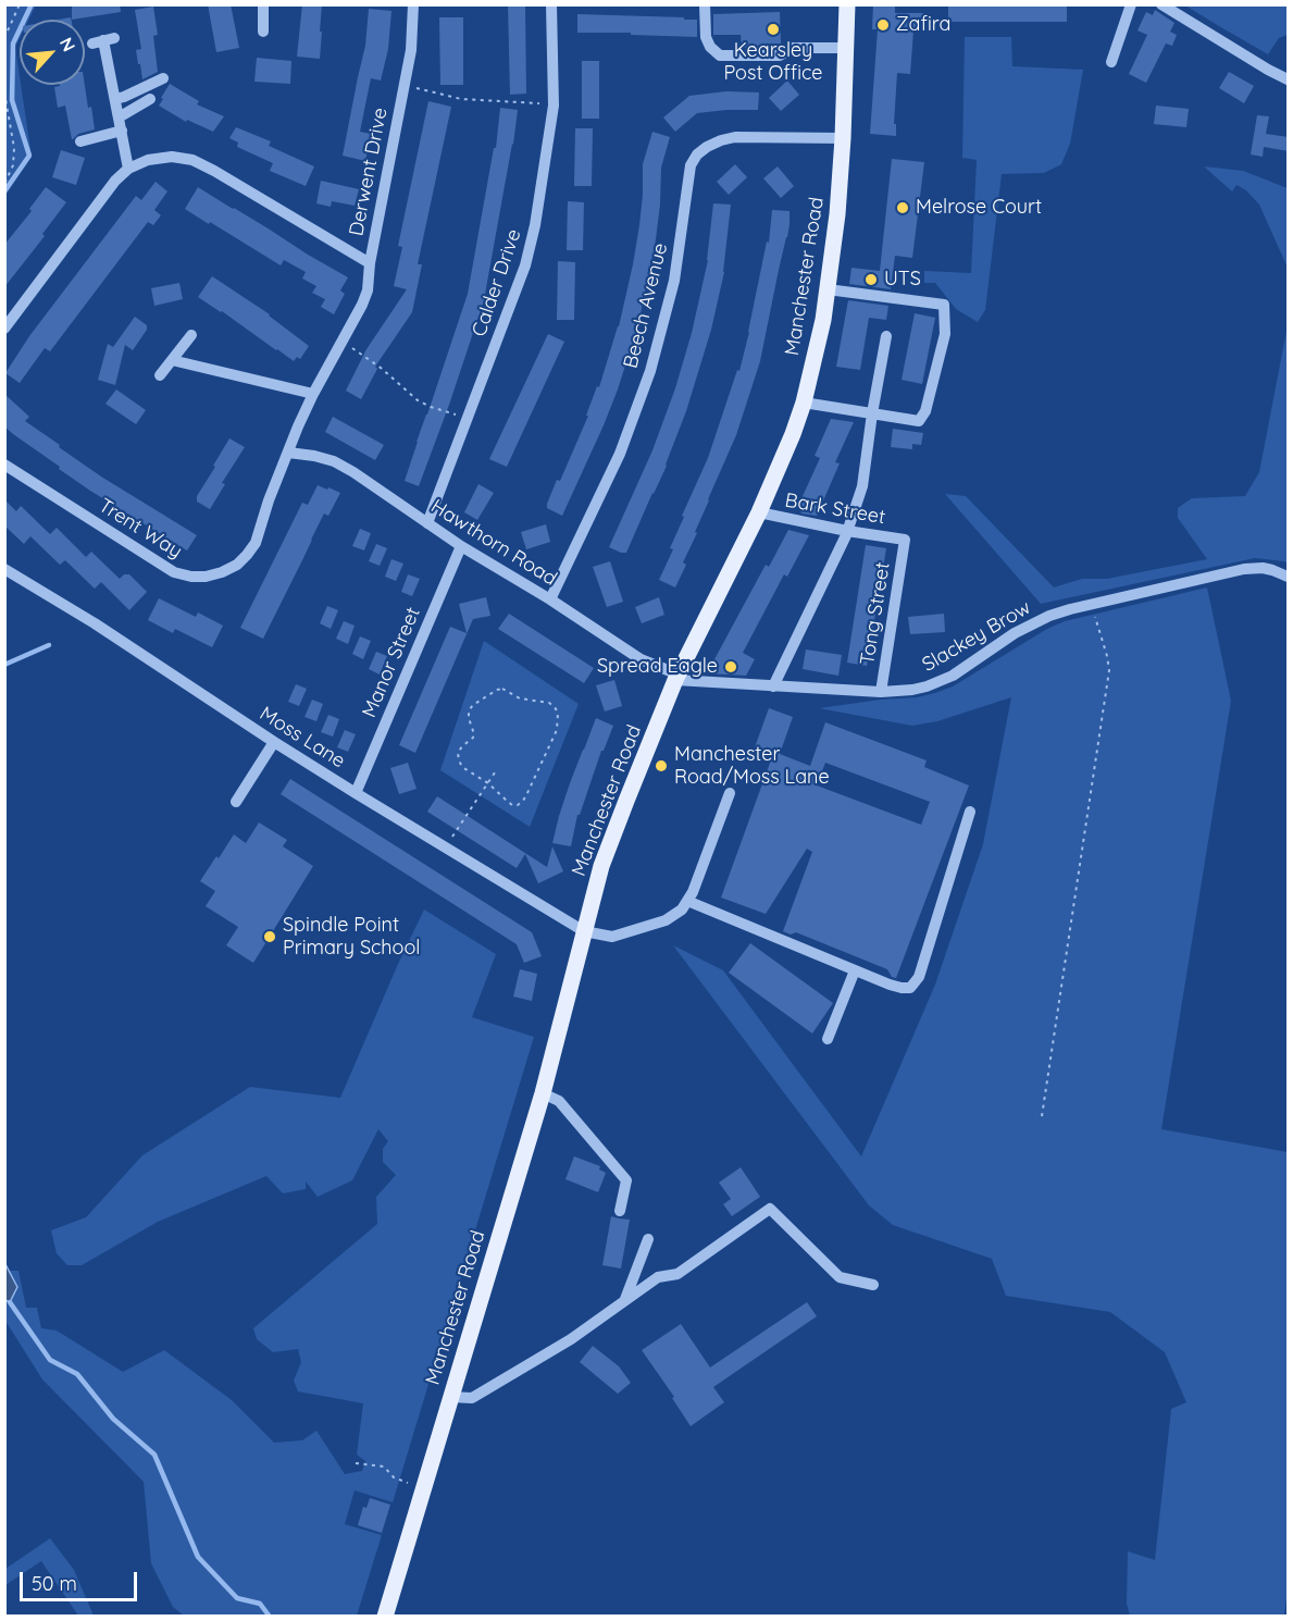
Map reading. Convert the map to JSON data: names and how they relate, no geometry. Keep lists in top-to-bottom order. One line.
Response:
{"streets":{"main road":["Manchester Road"],"street":["Derwent Drive","Calder Drive","Beech Avenue","Bark Street","Trent Way","Hawthorn Road","Tong Street","Slackey Brow","Manor Street","Moss Lane"]},"crossings":[["Derwent Drive","Trent Way"],["Manchester Road","Beech Avenue"],["Manchester Road","Bark Street"],["Manchester Road","Hawthorn Road"],["Manchester Road","Slackey Brow"],["Manchester Road","Moss Lane"],["Calder Drive","Hawthorn Road"],["Beech Avenue","Hawthorn Road"],["Bark Street","Tong Street"],["Trent Way","Hawthorn Road"],["Hawthorn Road","Slackey Brow"],["Hawthorn Road","Manor Street"],["Tong Street","Slackey Brow"],["Manor Street","Moss Lane"]],"places":["Zafira","Kearsley Post Office","Melrose Court","UTS","Spread Eagle","Manchester Road/Moss Lane","Spindle Point Primary School"],"scale_bar":"50 m","north":"top right"}
